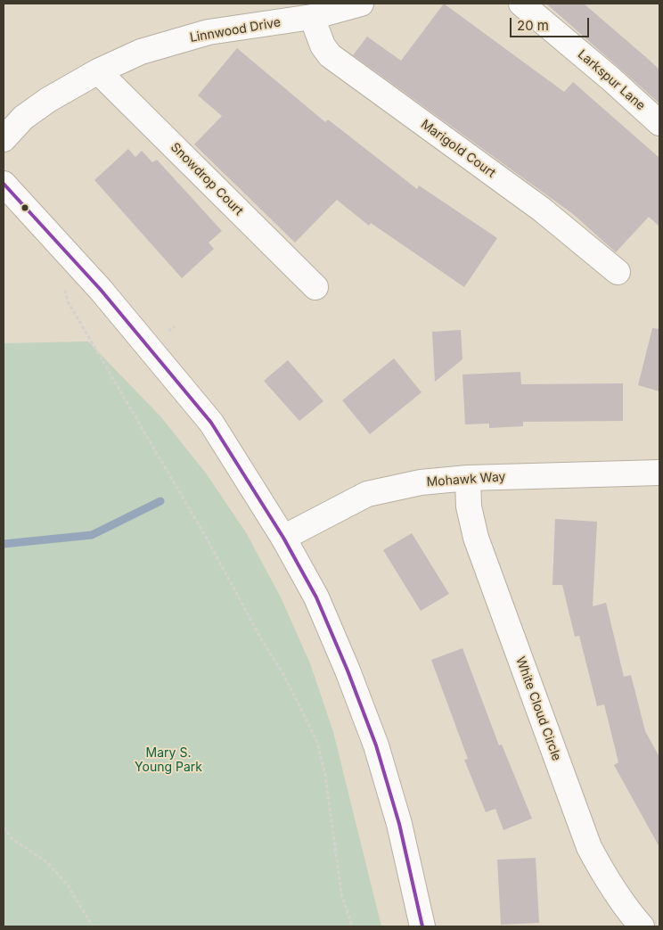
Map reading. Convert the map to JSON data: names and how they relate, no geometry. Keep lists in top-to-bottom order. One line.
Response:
{"streets":{"street":["Linnwood Drive","Larkspur Lane","Marigold Court","Snowdrop Court","Mohawk Way","White Cloud Circle"]},"crossings":[["Linnwood Drive","Marigold Court"],["Linnwood Drive","Snowdrop Court"],["Mohawk Way","White Cloud Circle"]],"parks":["Mary S. Young Park"],"scale_bar":"20 m"}
